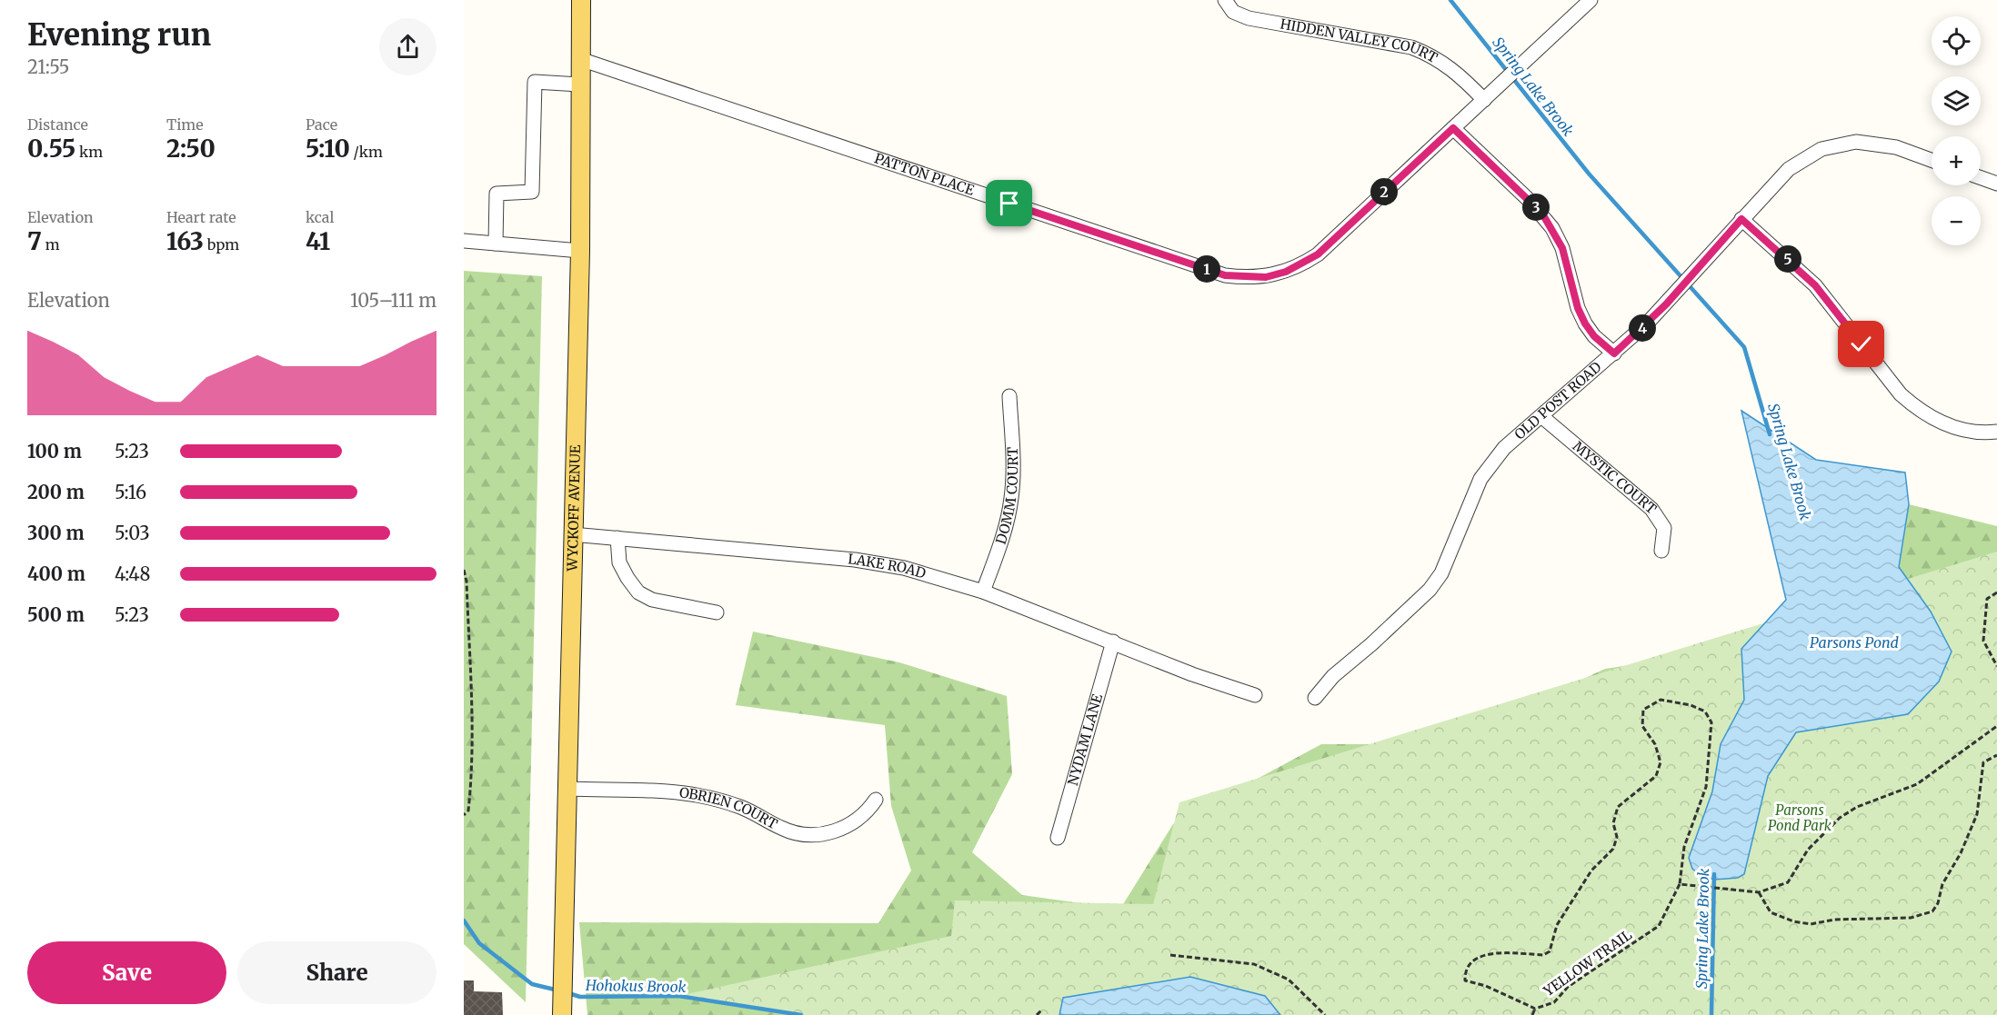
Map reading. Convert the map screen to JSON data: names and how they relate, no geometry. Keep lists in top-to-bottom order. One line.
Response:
{"streets":{"main road":["WYCKOFF AVENUE"],"street":["HIDDEN VALLEY COURT","PATTON PLACE","OLD POST ROAD","MYSTIC COURT","DOMM COURT","LAKE ROAD","NYDAM LANE","OBRIEN COURT"],"path":["YELLOW TRAIL"]},"crossings":[["HIDDEN VALLEY COURT","PATTON PLACE"],["PATTON PLACE","WYCKOFF AVENUE"],["OLD POST ROAD","MYSTIC COURT"],["DOMM COURT","LAKE ROAD"],["WYCKOFF AVENUE","LAKE ROAD"],["WYCKOFF AVENUE","OBRIEN COURT"],["LAKE ROAD","NYDAM LANE"]],"water":["Spring Lake Brook","Parsons Pond","Hohokus Brook"],"parks":["Parsons Pond Park"],"page":{"heading":["Evening run","21:55"],"map_buttons":["+","−"],"stats":[["Distance","0.55 km"],["Time","2:50"],["Pace","5:10 /km"],["Elevation","7 m"],["Heart rate","163 bpm"],["kcal","41"]],"pins":["2","3","5","1","4"],"chart":["Elevation","105–111 m"],"list":[{"name":"100 m","note":"5:23"},{"name":"200 m","note":"5:16"},{"name":"300 m","note":"5:03"},{"name":"400 m","note":"4:48"},{"name":"500 m","note":"5:23"}],"buttons":["Save","Share"]}}
